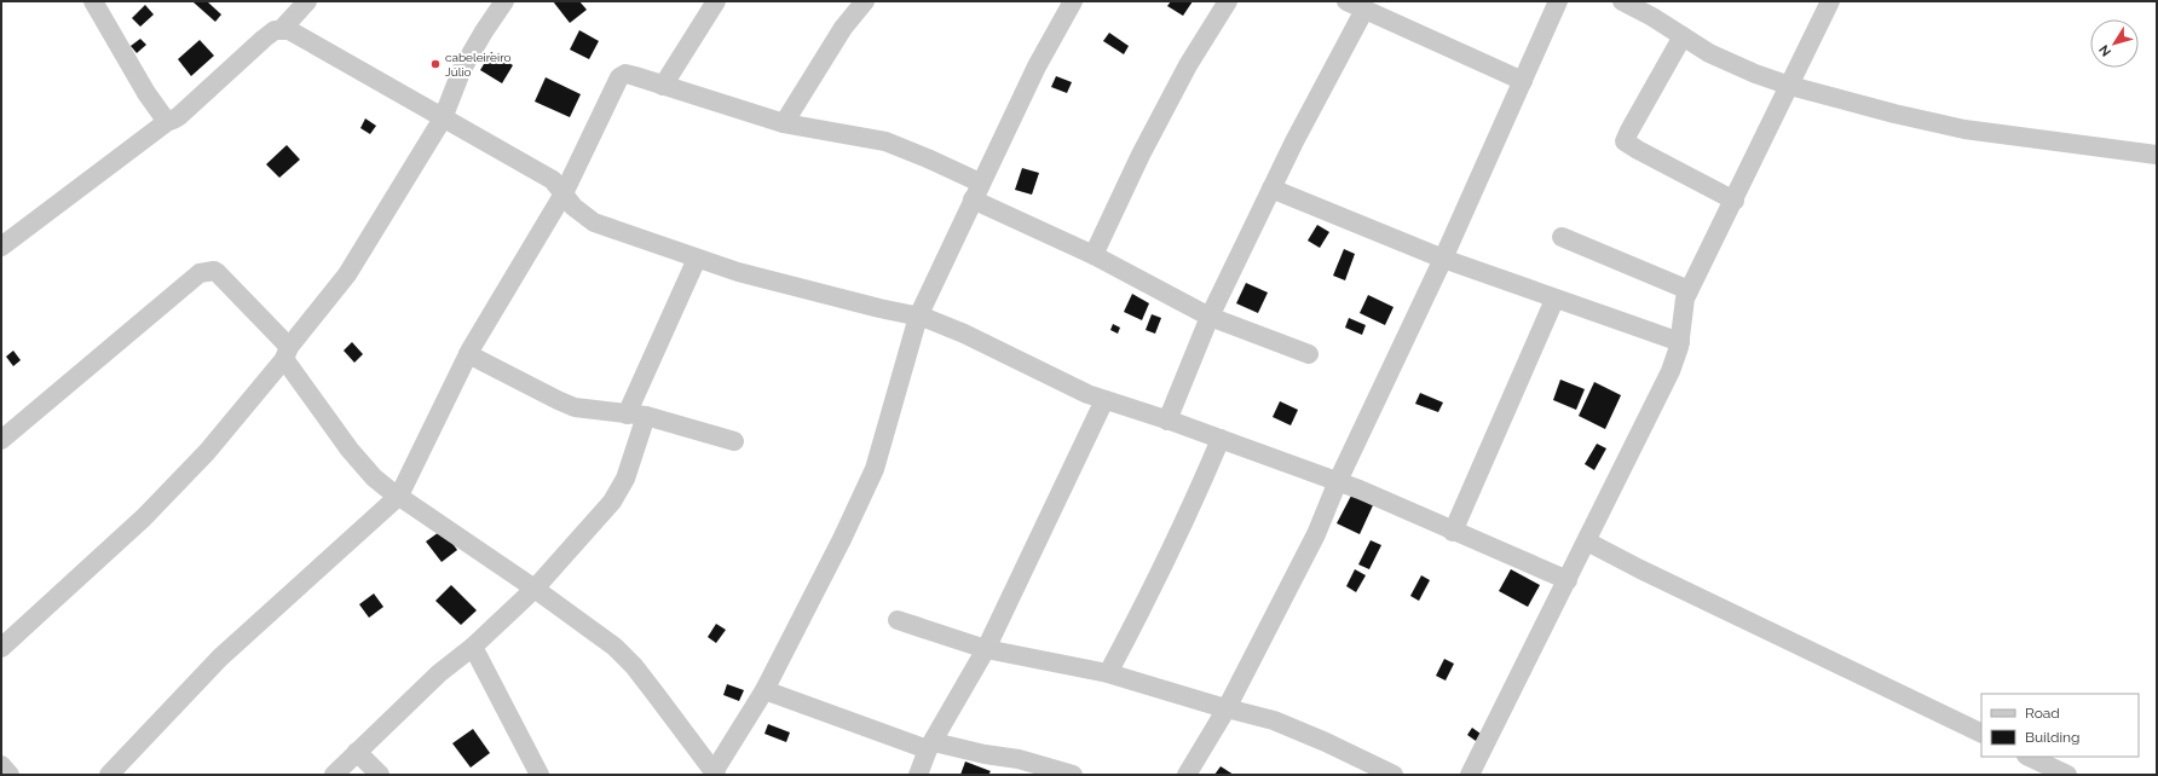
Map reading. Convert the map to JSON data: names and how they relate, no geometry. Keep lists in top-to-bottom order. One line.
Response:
{"places":["cabeleireiro Júlio"],"legend":["Road","Building"],"north":"bottom left"}
